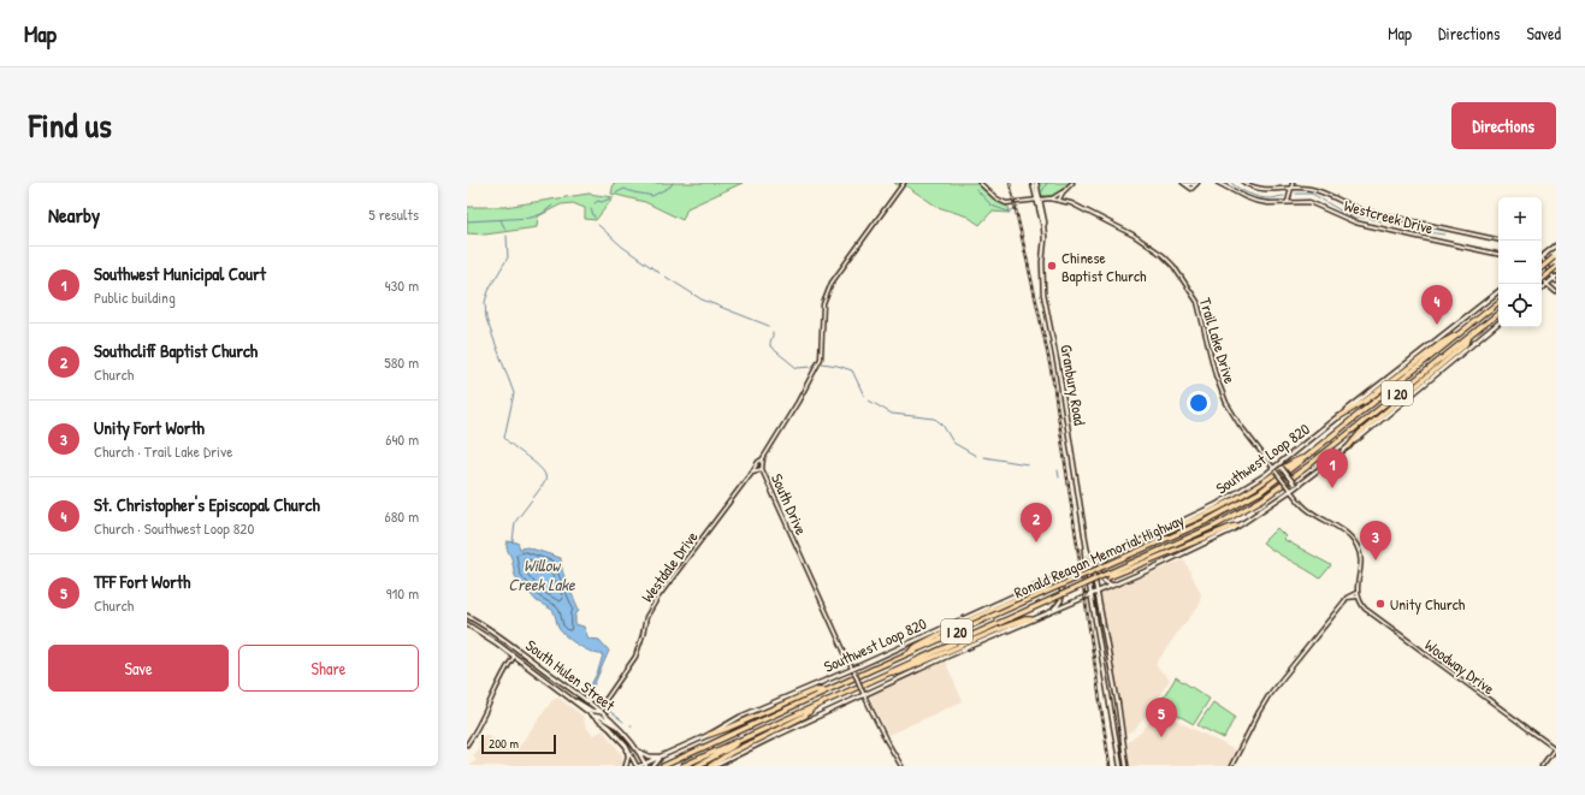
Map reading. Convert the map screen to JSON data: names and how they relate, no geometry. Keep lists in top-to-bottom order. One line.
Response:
{"streets":{"highway":["I 20","Ronald Reagan Memorial Highway"],"main road":["Granbury Road","Southwest Loop 820","South Hulen Street"],"street":["Westcreek Drive","Trail Lake Drive","South Drive","Westdale Drive","Woodway Drive"]},"crossings":[["Trail Lake Drive","Granbury Road"],["Trail Lake Drive","Southwest Loop 820"],["Trail Lake Drive","Woodway Drive"],["Granbury Road","Southwest Loop 820"],["Southwest Loop 820","South Drive"],["Southwest Loop 820","South Hulen Street"],["South Drive","Westdale Drive"],["Westdale Drive","South Hulen Street"]],"water":["Willow Creek Lake"],"places":["Chinese Baptist Church","Unity Church"],"scale_bar":"200 m","page":{"header":"Map","nav":["Map","Directions","Saved"],"title":"Find us","buttons":["Directions",["Save","Share"]],"heading":["Nearby","5 results"],"map_buttons":["+","−"],"list":[{"mark":"1","name":"Southwest Municipal Court","note":"Public building","value":"430 m"},{"mark":"2","name":"Southcliff Baptist Church","note":"Church","value":"580 m"},{"mark":"3","name":"Unity Fort Worth","note":"Church · Trail Lake Drive","value":"640 m"},{"mark":"4","name":"St. Christopher's Episcopal Church","note":"Church · Southwest Loop 820","value":"680 m"},{"mark":"5","name":"TFF Fort Worth","note":"Church","value":"910 m"}],"pins":["4","1","2","3","5"],"scale":"200 m"}}
